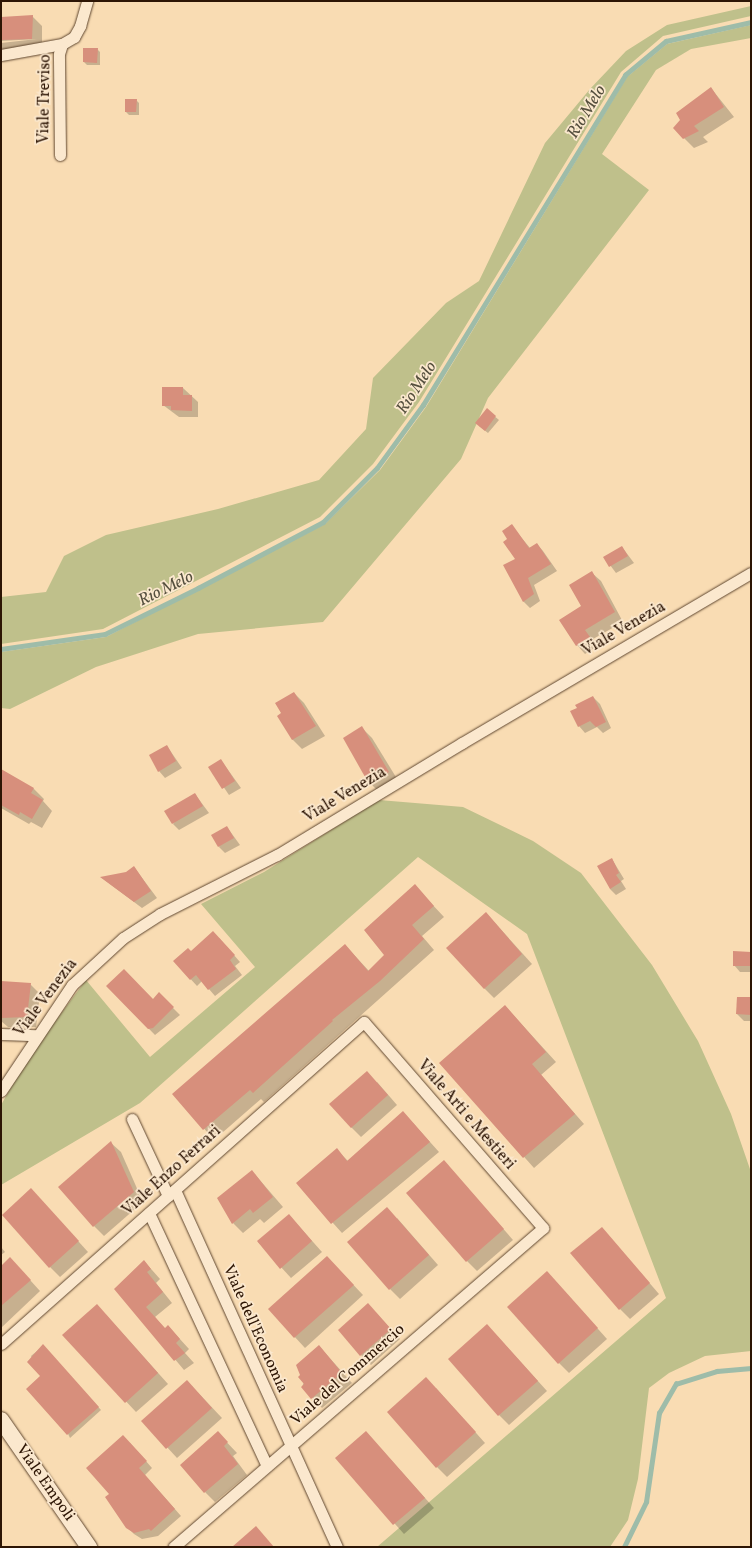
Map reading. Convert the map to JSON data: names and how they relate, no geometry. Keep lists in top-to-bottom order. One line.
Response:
{"streets":{"street":["Viale Treviso","Viale Venezia","Viale Arti e Mestieri","Viale Enzo Ferrari","Viale dell'Economia","Viale del Commercio","Viale Empoli"]},"crossings":[["Viale Arti e Mestieri","Viale Enzo Ferrari"],["Viale Arti e Mestieri","Viale del Commercio"],["Viale Enzo Ferrari","Viale dell'Economia"],["Viale dell'Economia","Viale del Commercio"]],"water":["Rio Melo"]}
